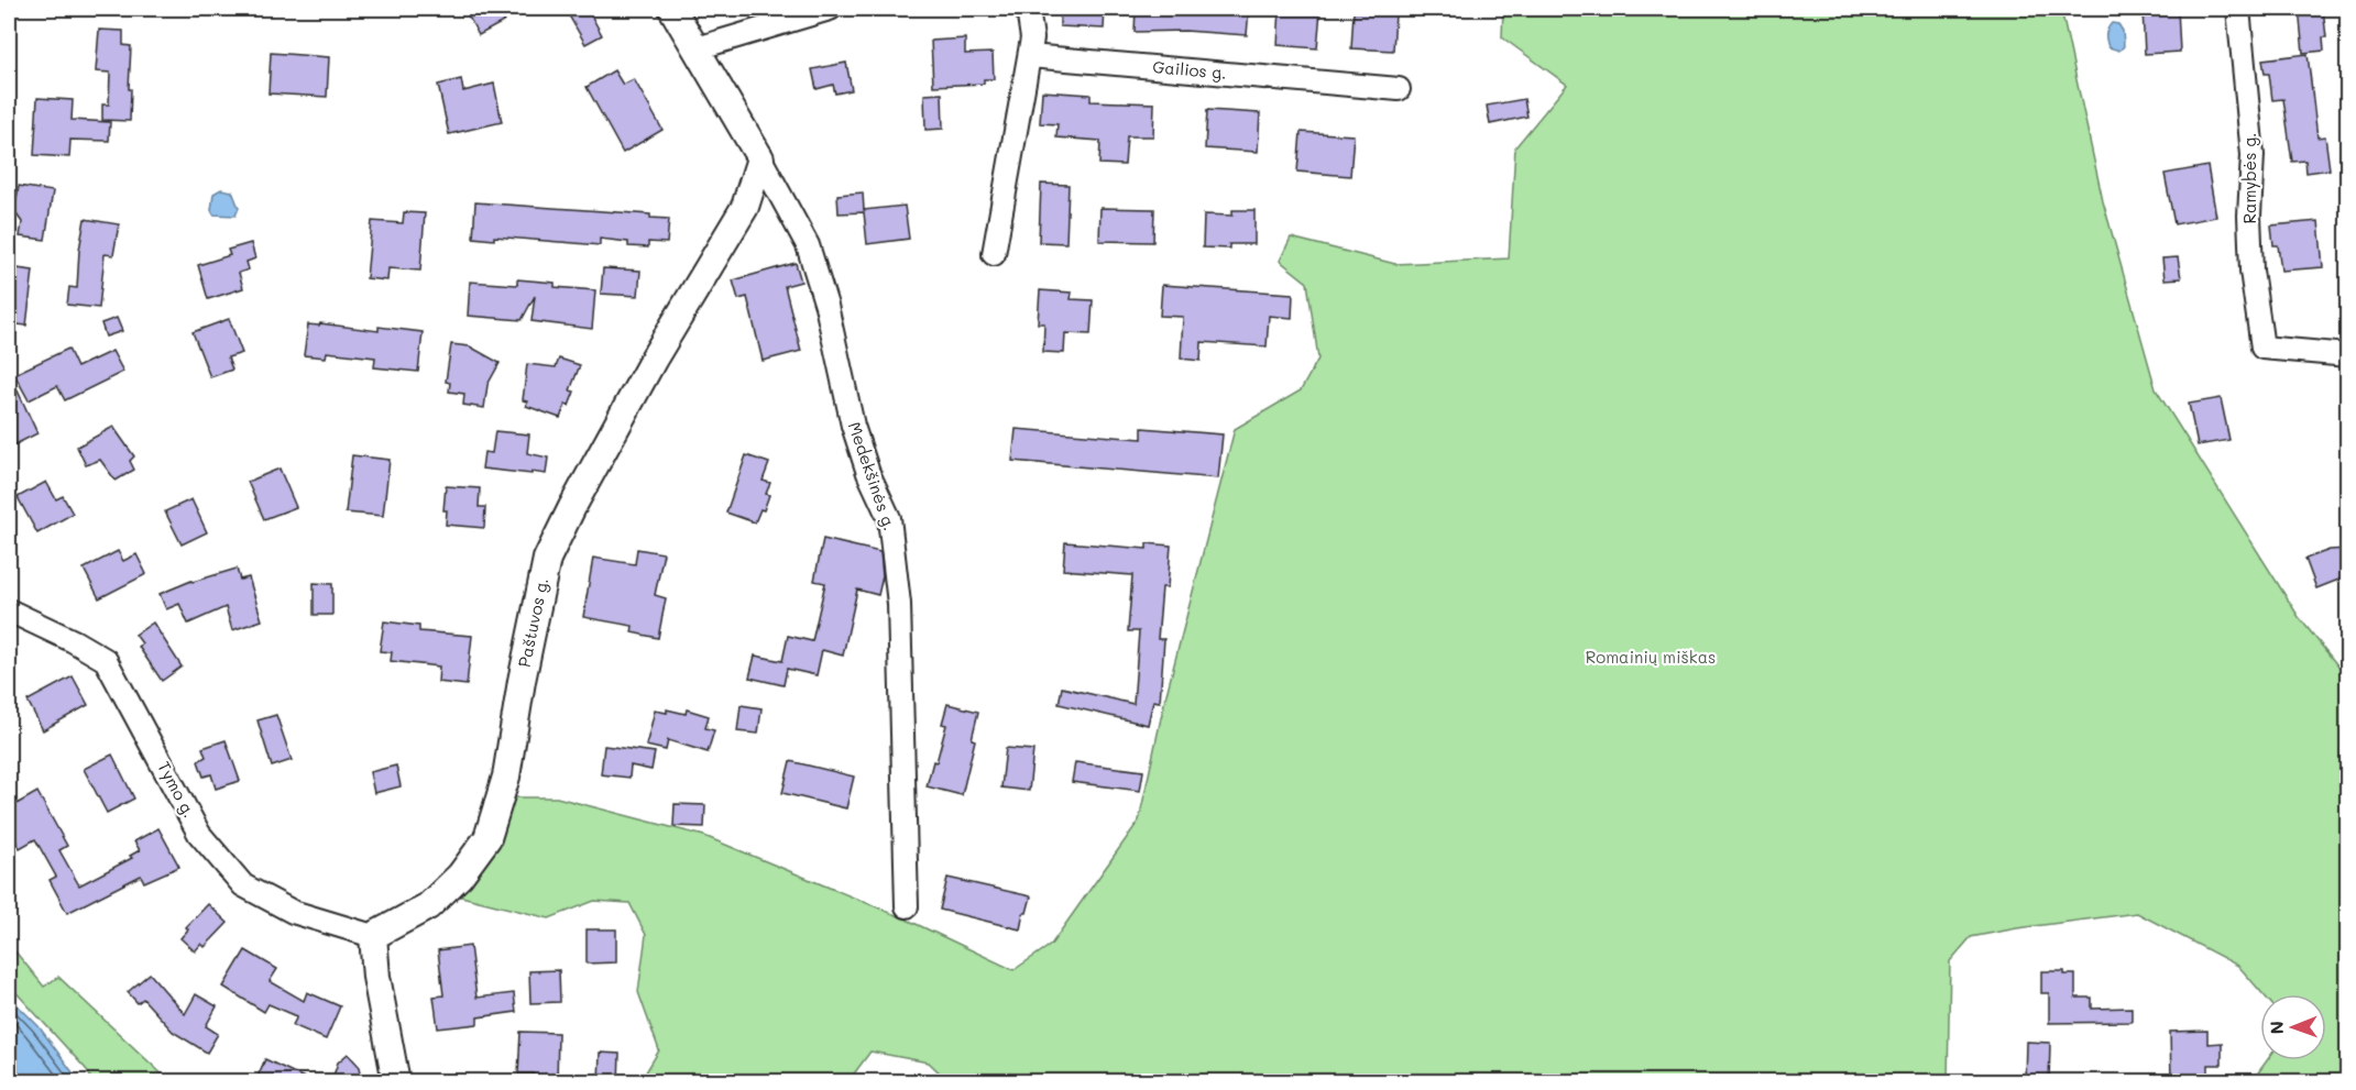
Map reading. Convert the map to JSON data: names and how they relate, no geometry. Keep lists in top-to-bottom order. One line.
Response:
{"streets":{"street":["Gailios g.","Ramybės g.","Medekšinės g.","Paštuvos g.","Tymo g."]},"crossings":[["Medekšinės g.","Paštuvos g."],["Paštuvos g.","Tymo g."]],"parks":["Romainių miškas"],"north":"left"}
